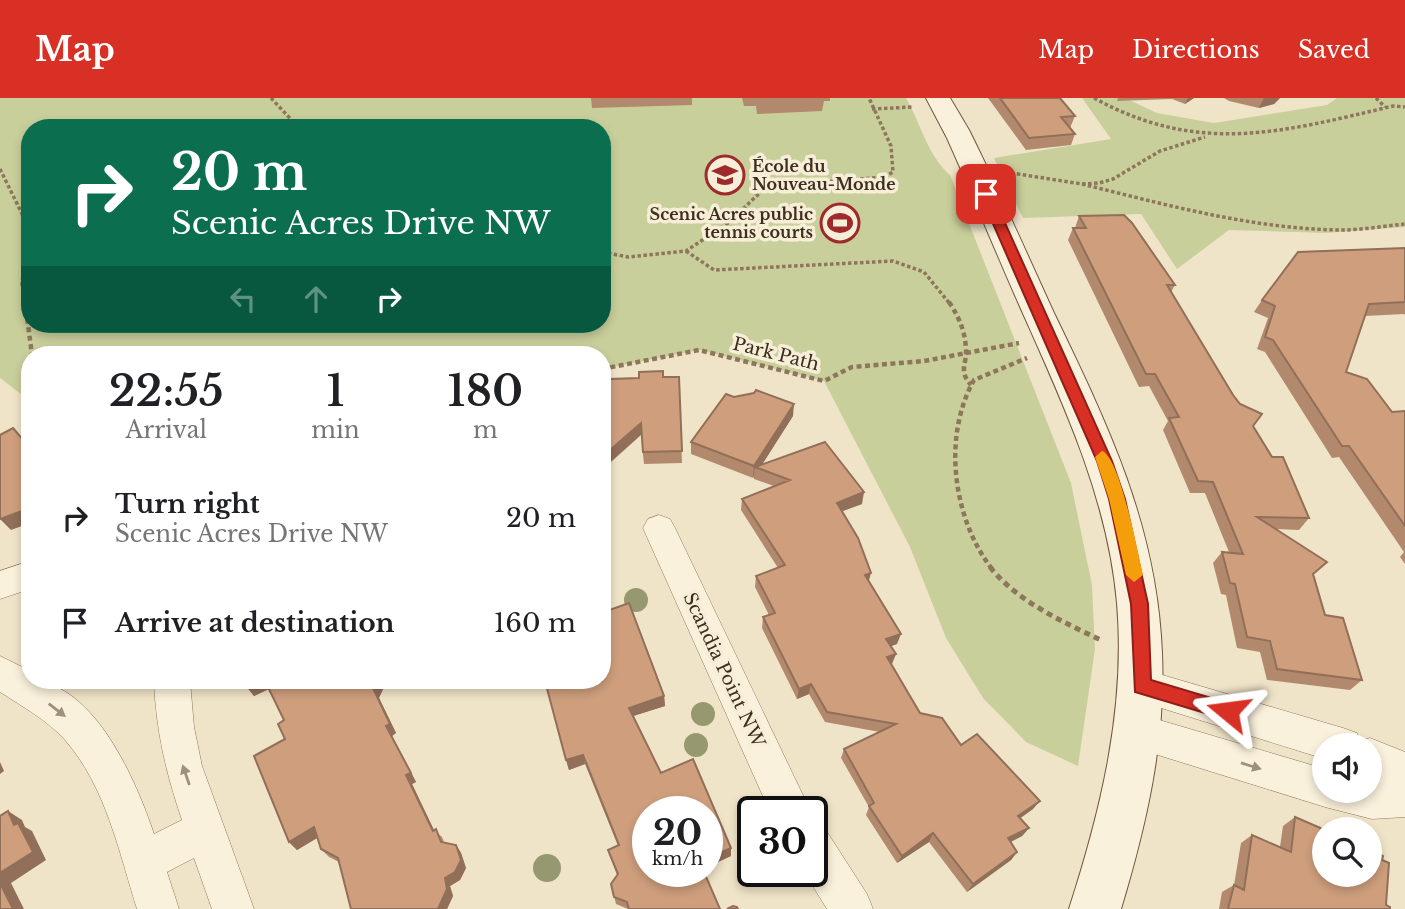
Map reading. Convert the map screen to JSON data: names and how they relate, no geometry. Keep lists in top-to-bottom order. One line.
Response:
{"streets":{"street":["Scandia Point NW"],"path":["Park Path"]},"places":{"school or university":["École du Nouveau-Monde"],"sports":["Scenic Acres public tennis courts"]},"page":{"header":"Map","nav":["Map","Directions","Saved"],"turn":["20 m","Scenic Acres Drive NW"],"eta":["22:55","Arrival","1","min","180","m"],"list":[{"name":"Turn right","note":"Scenic Acres Drive NW","value":"20 m"},{"name":"Arrive at destination","value":"160 m"}],"speed":"20 km/h","limit":"30"}}
